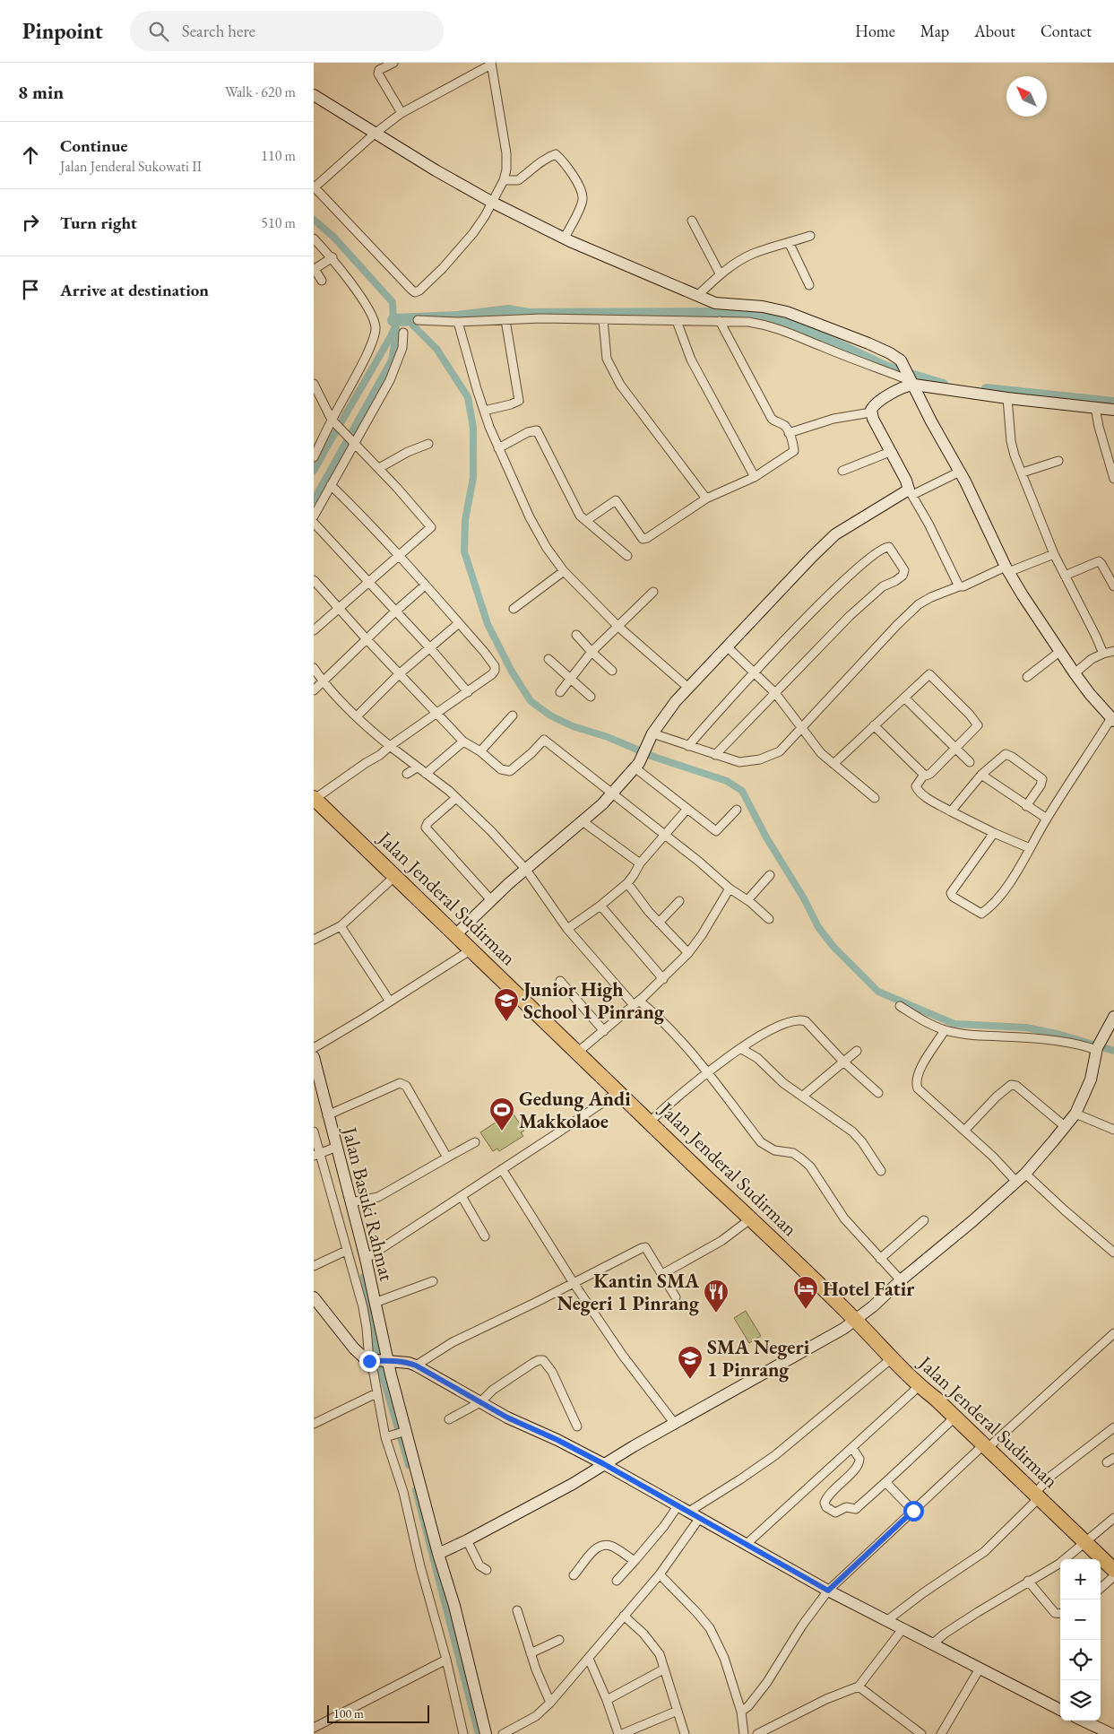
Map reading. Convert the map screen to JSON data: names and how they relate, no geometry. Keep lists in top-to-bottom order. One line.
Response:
{"streets":{"highway":["Jalan Jenderal Sudirman"],"street":["Jalan Basuki Rahmat"]},"places":{"school or university":["Junior High School 1 Pinrang","SMA Negeri 1 Pinrang"],"sports":["Gedung Andi Makkolaoe"],"hotel":["Hotel Fatir"],"restaurant":["Kantin SMA Negeri 1 Pinrang"]},"scale_bar":"100 m","north":"top left","page":{"header":"Pinpoint","search":"Search here","nav":["Home","Map","About","Contact"],"heading":["8 min","Walk · 620 m"],"list":[["Continue","Jalan Jenderal Sukowati II","110 m"],["Turn right","510 m"],"Arrive at destination"],"map_buttons":["+","−"],"scale":"100 m"}}
